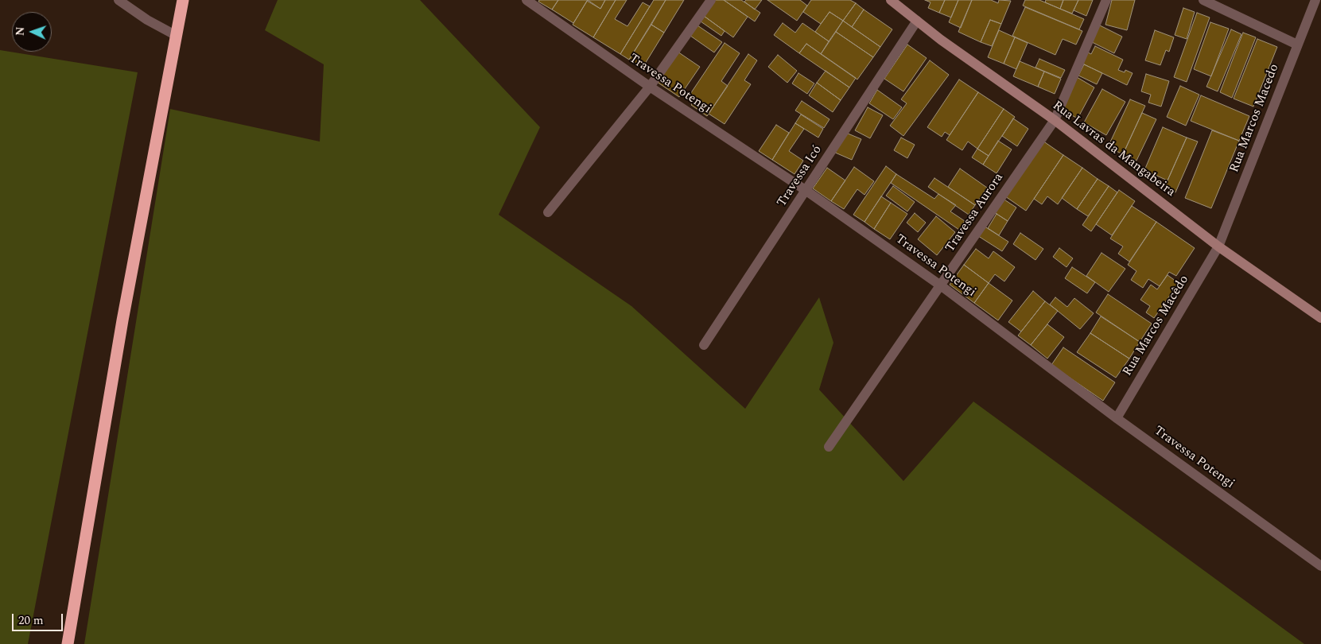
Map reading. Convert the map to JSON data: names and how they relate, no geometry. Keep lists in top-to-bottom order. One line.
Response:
{"streets":{"street":["Travessa Potengi","Rua Marcos Macedo","Rua Lavras da Mangabeira","Travessa Icó","Travessa Aurora","Rua Marcos Macêdo"]},"crossings":[["Travessa Potengi","Travessa Icó"],["Travessa Potengi","Travessa Aurora"],["Travessa Potengi","Rua Marcos Macêdo"],["Rua Marcos Macedo","Rua Lavras da Mangabeira"],["Rua Marcos Macedo","Rua Marcos Macêdo"],["Rua Lavras da Mangabeira","Travessa Icó"],["Rua Lavras da Mangabeira","Travessa Aurora"],["Rua Lavras da Mangabeira","Rua Marcos Macêdo"]],"scale_bar":"20 m","north":"left"}
